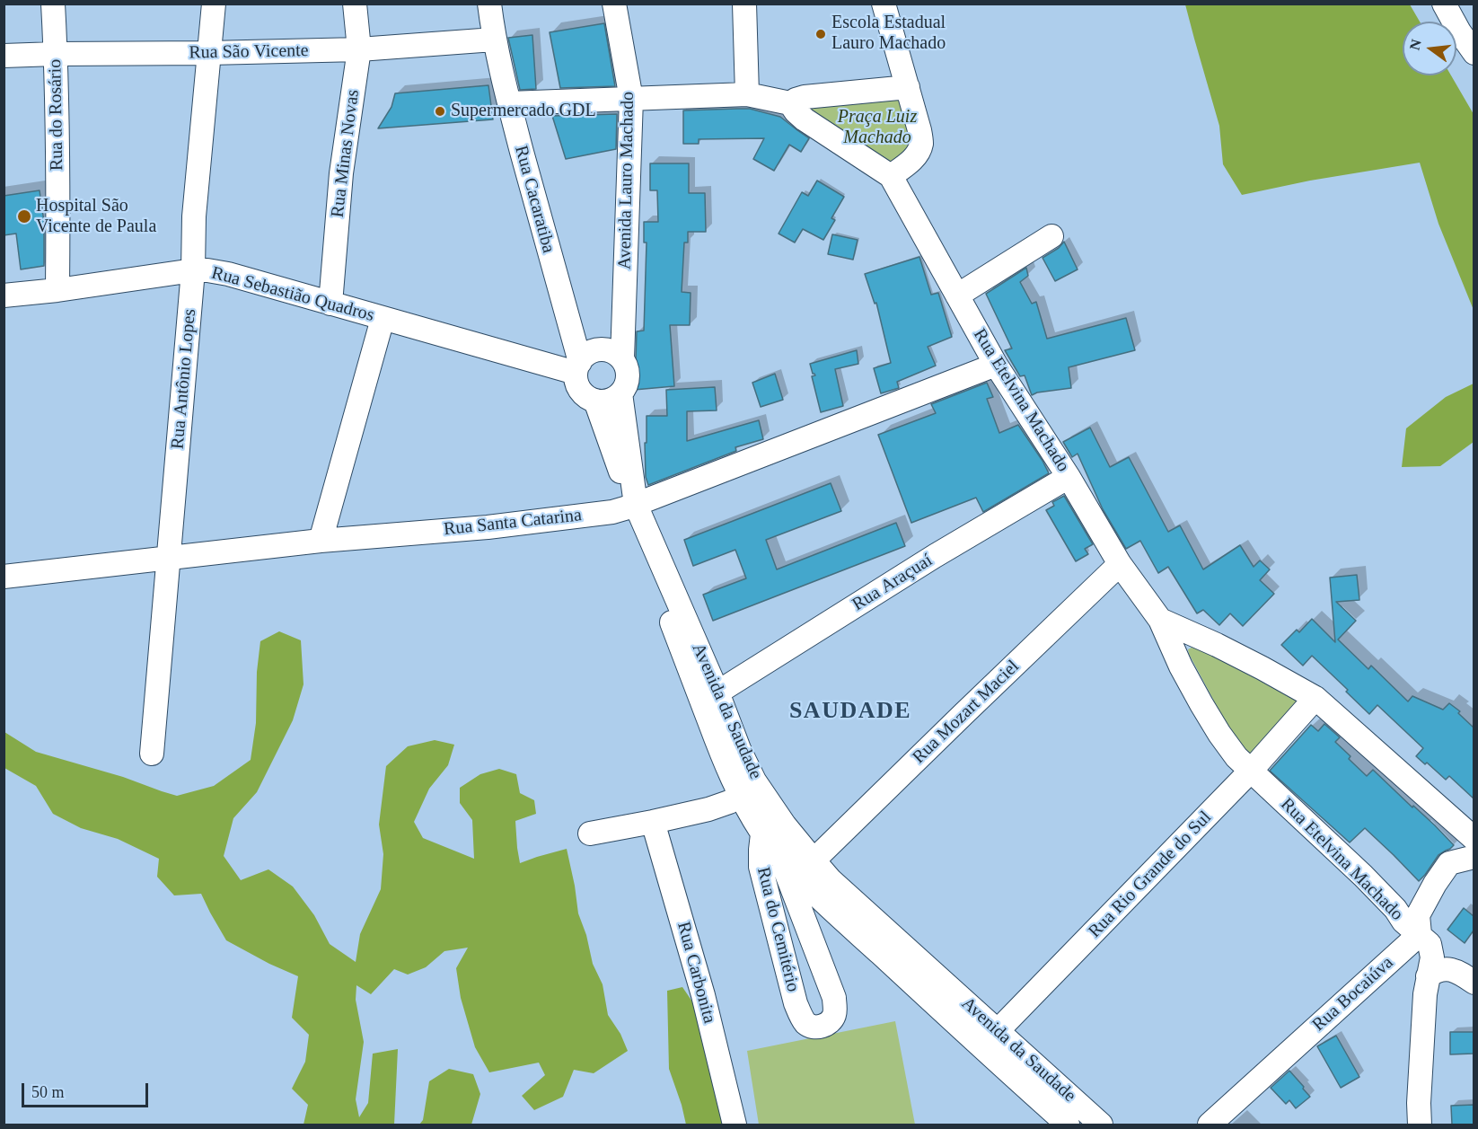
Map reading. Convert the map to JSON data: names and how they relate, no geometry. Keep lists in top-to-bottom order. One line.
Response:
{"streets":{"street":["Rua São Vicente","Rua do Rosário","Rua Minas Novas","Avenida Lauro Machado","Rua Cacaratiba","Rua Sebastião Quadros","Rua Antônio Lopes","Rua Etelvina Machado","Rua Santa Catarina","Rua Araçuaí","Avenida da Saudade","Rua Mozart Maciel","Rua Rio Grande do Sul","Rua do Cemitério","Rua Carbonita","Rua Bocaiúva"]},"crossings":[["Rua São Vicente","Rua do Rosário"],["Rua São Vicente","Rua Minas Novas"],["Rua São Vicente","Rua Cacaratiba"],["Rua São Vicente","Rua Antônio Lopes"],["Rua do Rosário","Rua Sebastião Quadros"],["Rua Minas Novas","Rua Sebastião Quadros"],["Avenida Lauro Machado","Rua Cacaratiba"],["Avenida Lauro Machado","Rua Sebastião Quadros"],["Avenida Lauro Machado","Avenida da Saudade"],["Rua Cacaratiba","Rua Sebastião Quadros"],["Rua Cacaratiba","Avenida da Saudade"],["Rua Sebastião Quadros","Rua Antônio Lopes"],["Rua Sebastião Quadros","Avenida da Saudade"],["Rua Antônio Lopes","Rua Santa Catarina"],["Rua Etelvina Machado","Rua Santa Catarina"],["Rua Etelvina Machado","Rua Araçuaí"],["Rua Etelvina Machado","Rua Mozart Maciel"],["Rua Etelvina Machado","Rua Rio Grande do Sul"],["Rua Etelvina Machado","Rua Bocaiúva"],["Rua Santa Catarina","Avenida da Saudade"],["Rua Araçuaí","Avenida da Saudade"],["Avenida da Saudade","Rua Mozart Maciel"],["Avenida da Saudade","Rua Rio Grande do Sul"],["Avenida da Saudade","Rua do Cemitério"]],"districts":["SAUDADE"],"parks":["Praça Luiz Machado"],"places":["Escola Estadual Lauro Machado","Supermercado GDL","Hospital São Vicente de Paula"],"scale_bar":"50 m","north":"left"}
